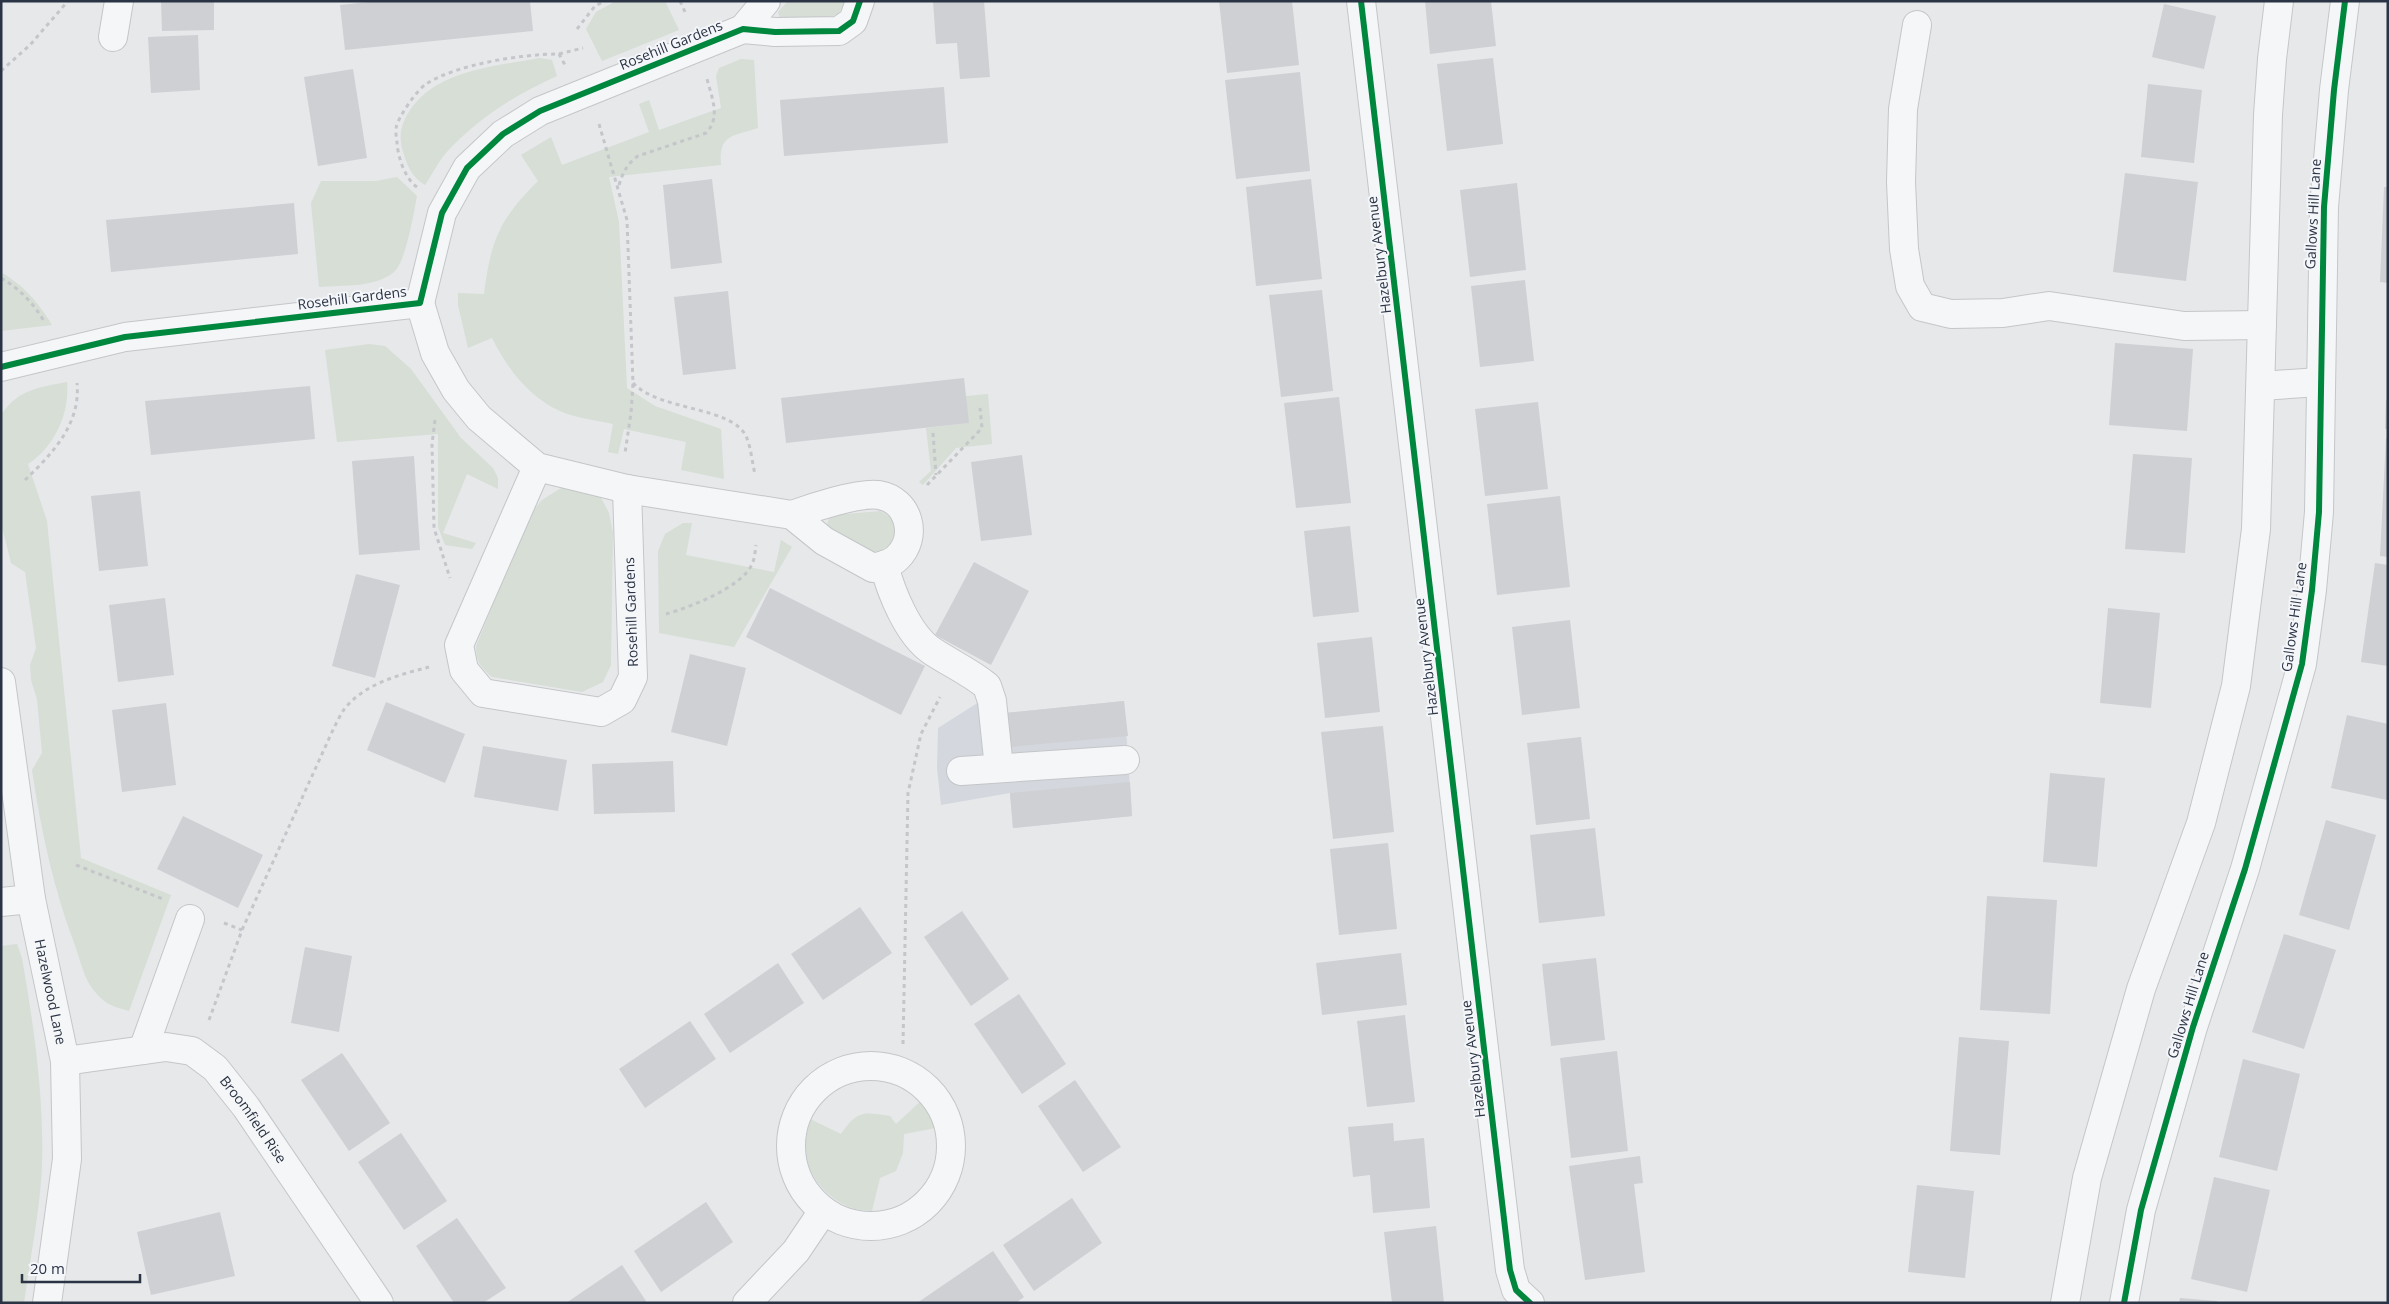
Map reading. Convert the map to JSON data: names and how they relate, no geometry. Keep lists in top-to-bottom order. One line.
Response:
{"streets":{"street":["Rosehill Gardens","Gallows Hill Lane","Hazelbury Avenue","Hazelwood Lane","Broomfield Rise"]},"crossings":[["Hazelwood Lane","Broomfield Rise"]],"scale_bar":"20 m"}
